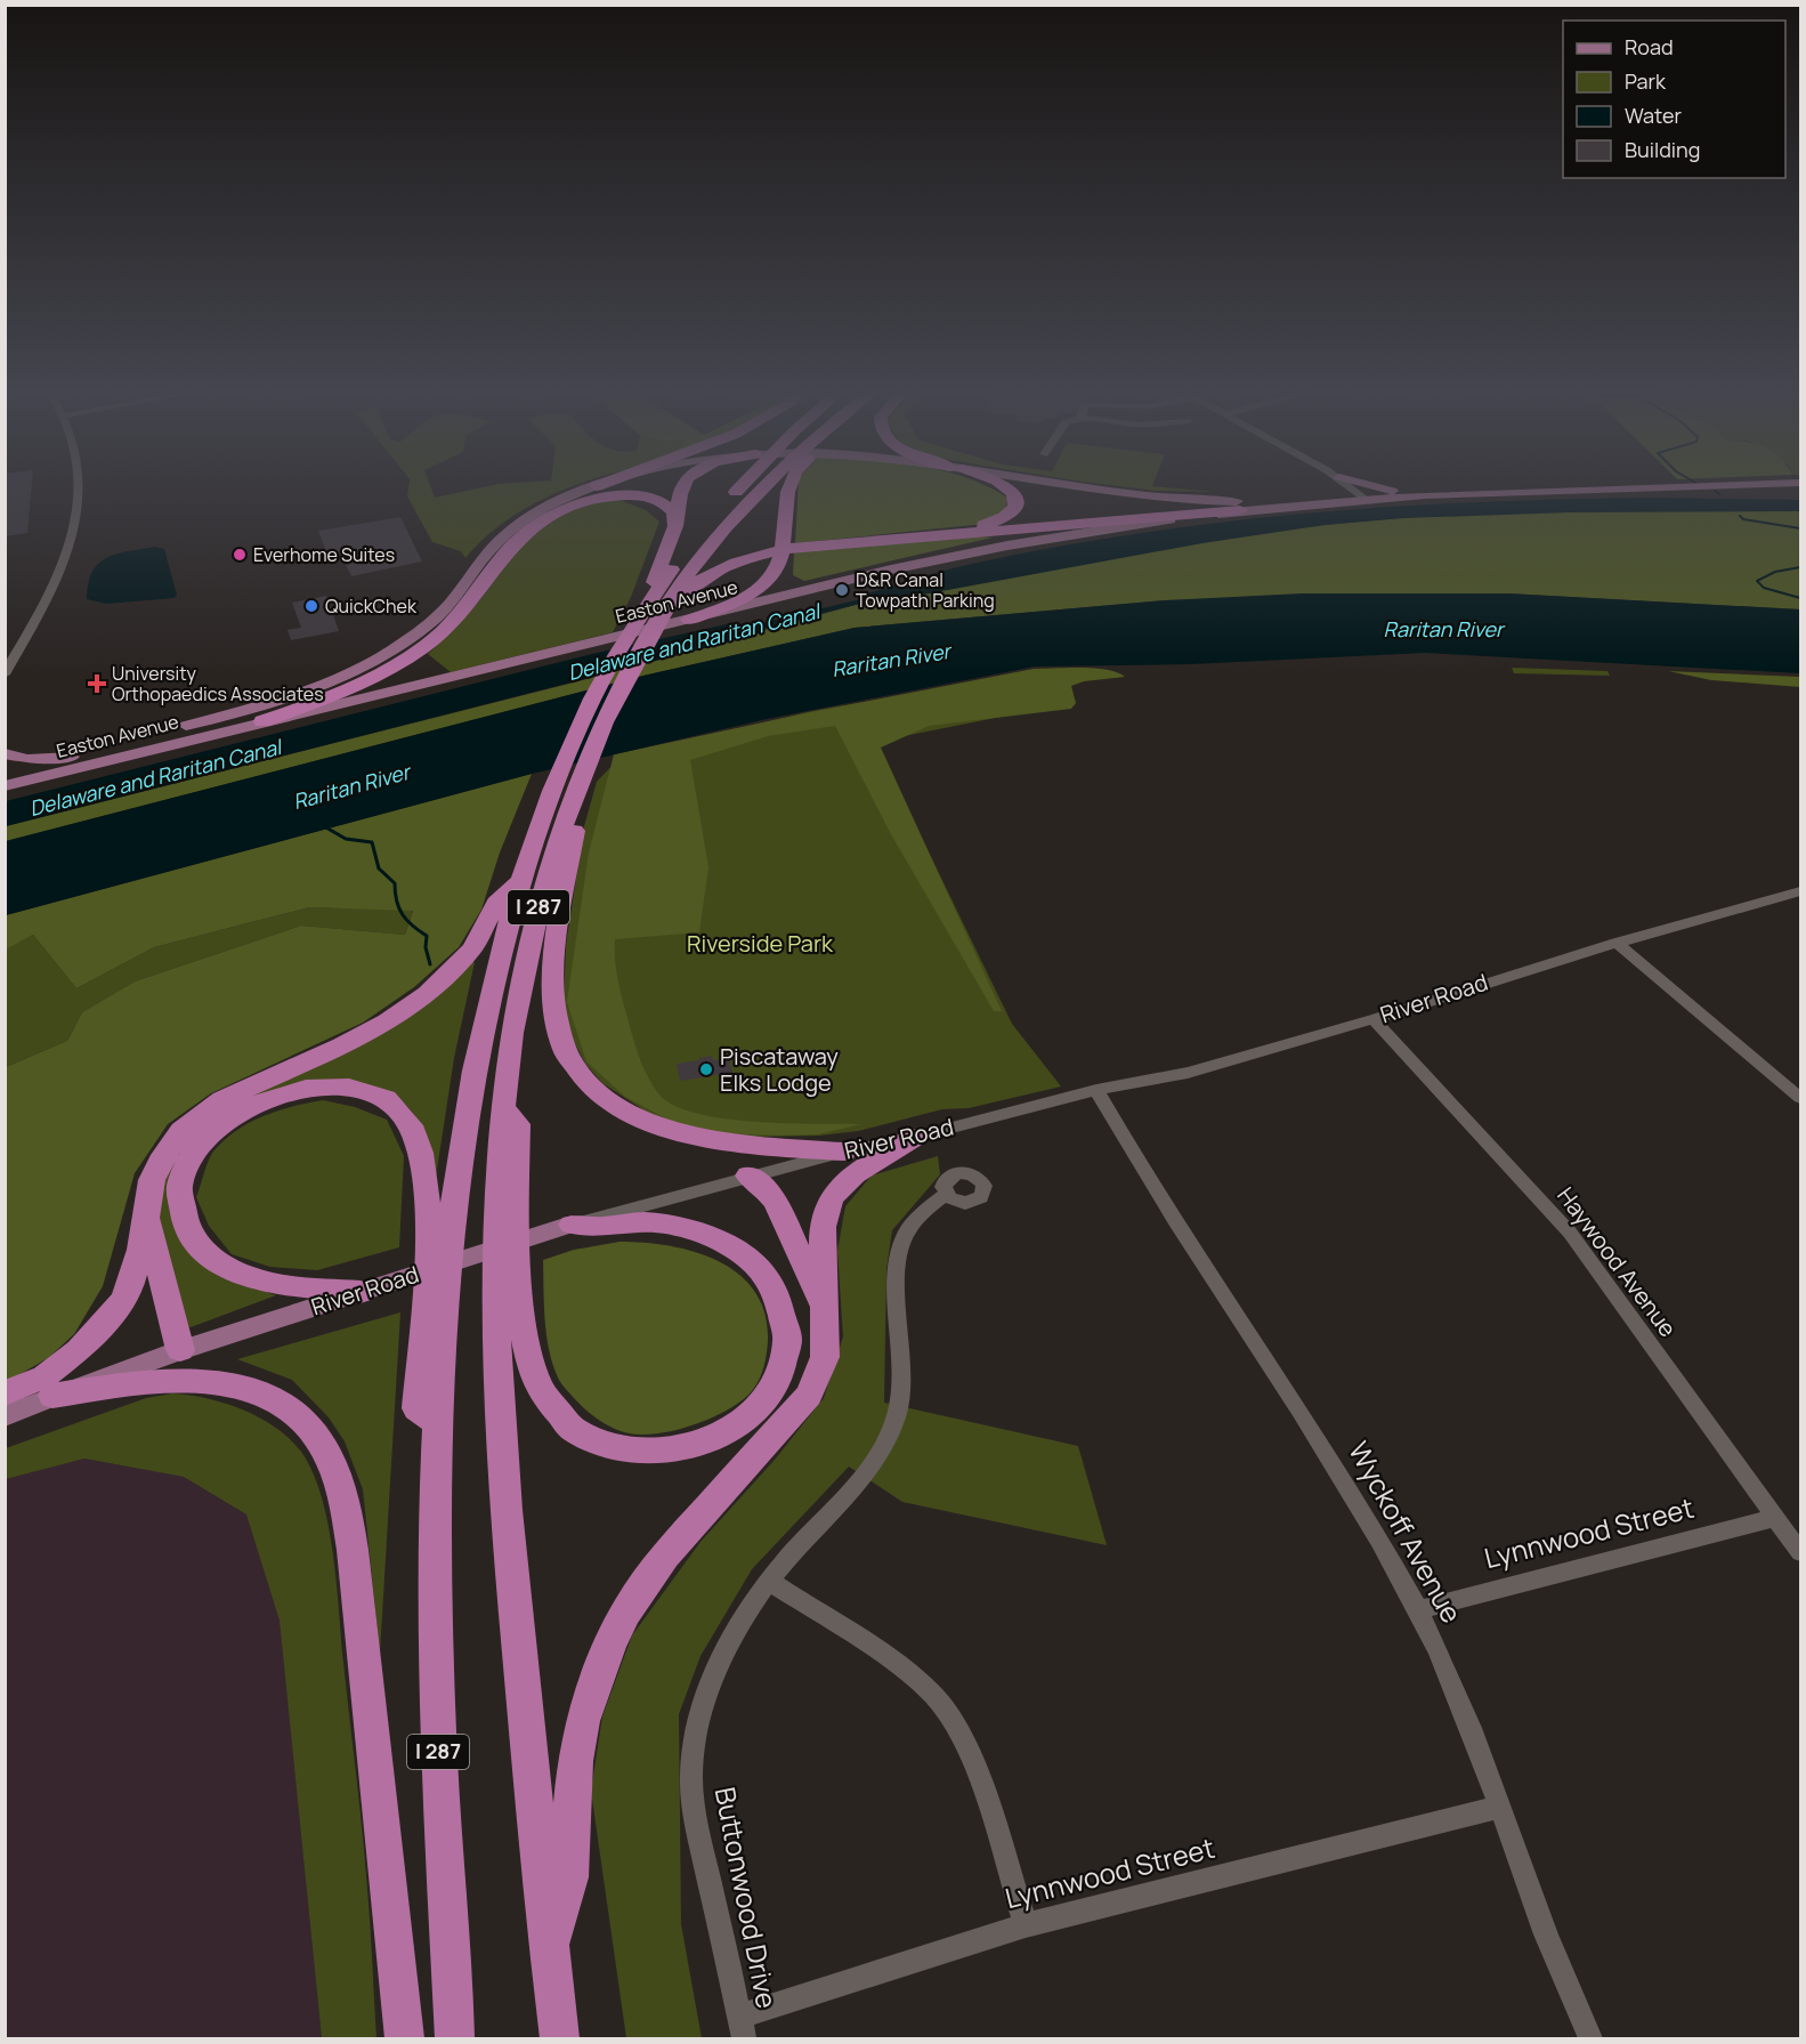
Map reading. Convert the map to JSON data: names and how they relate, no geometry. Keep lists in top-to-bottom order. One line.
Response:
{"streets":{"highway":["I 287"],"main road":["Easton Avenue","River Road"],"street":["Haywood Avenue","Wyckoff Avenue","Lynnwood Street","Buttonwood Drive"]},"crossings":[["River Road","Haywood Avenue"],["River Road","Wyckoff Avenue"],["Haywood Avenue","Lynnwood Street"],["Wyckoff Avenue","Lynnwood Street"],["Lynnwood Street","Buttonwood Drive"]],"water":["Raritan River","Delaware and Raritan Canal"],"parks":["Riverside Park"],"places":{"other":["Everhome Suites","D&R Canal Towpath Parking","QuickChek","Piscataway Elks Lodge"],"health":["University Orthopaedics Associates"]},"legend":["Road","Park","Water","Building"]}
